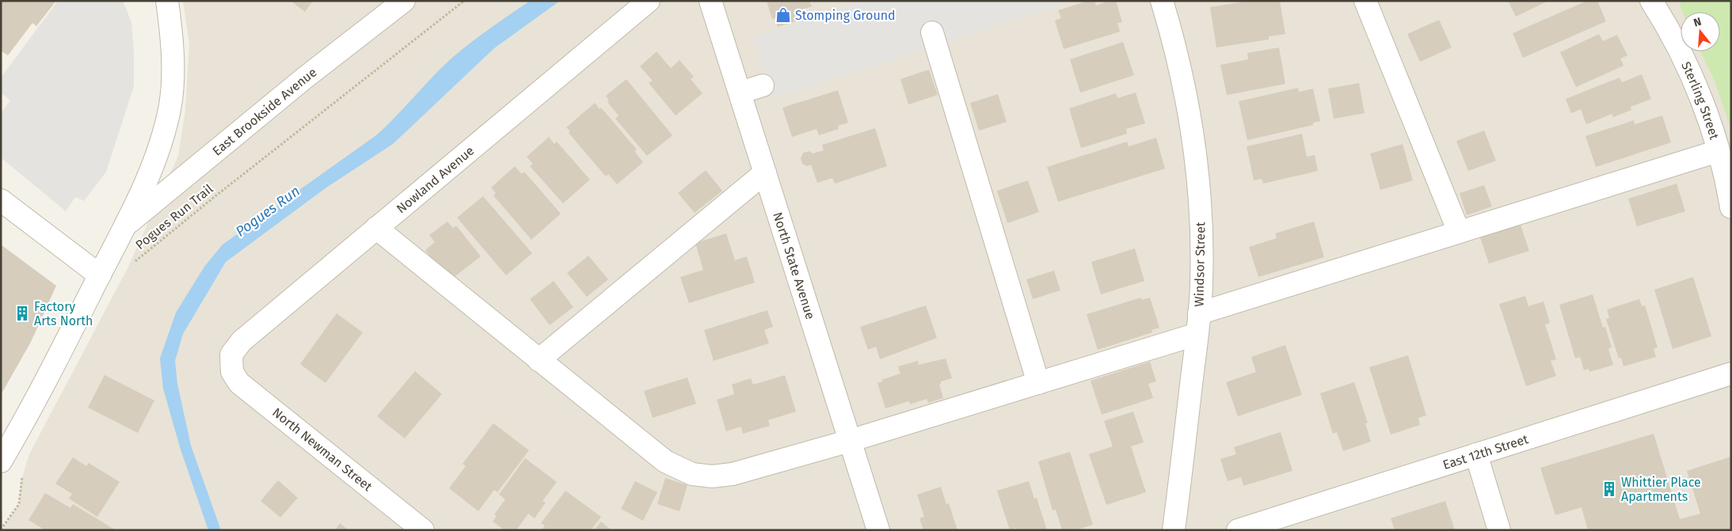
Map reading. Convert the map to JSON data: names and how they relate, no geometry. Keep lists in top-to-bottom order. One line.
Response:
{"streets":{"street":["Sterling Street","East Brookside Avenue","Nowland Avenue","Windsor Street","North State Avenue","North Newman Street","East 12th Street"],"path":["Pogues Run Trail"]},"crossings":[["Nowland Avenue","North Newman Street"]],"water":["Pogues Run"],"places":{"shop":["Stomping Ground"],"building":["Factory Arts North","Whittier Place Apartments"]},"north":"top"}
